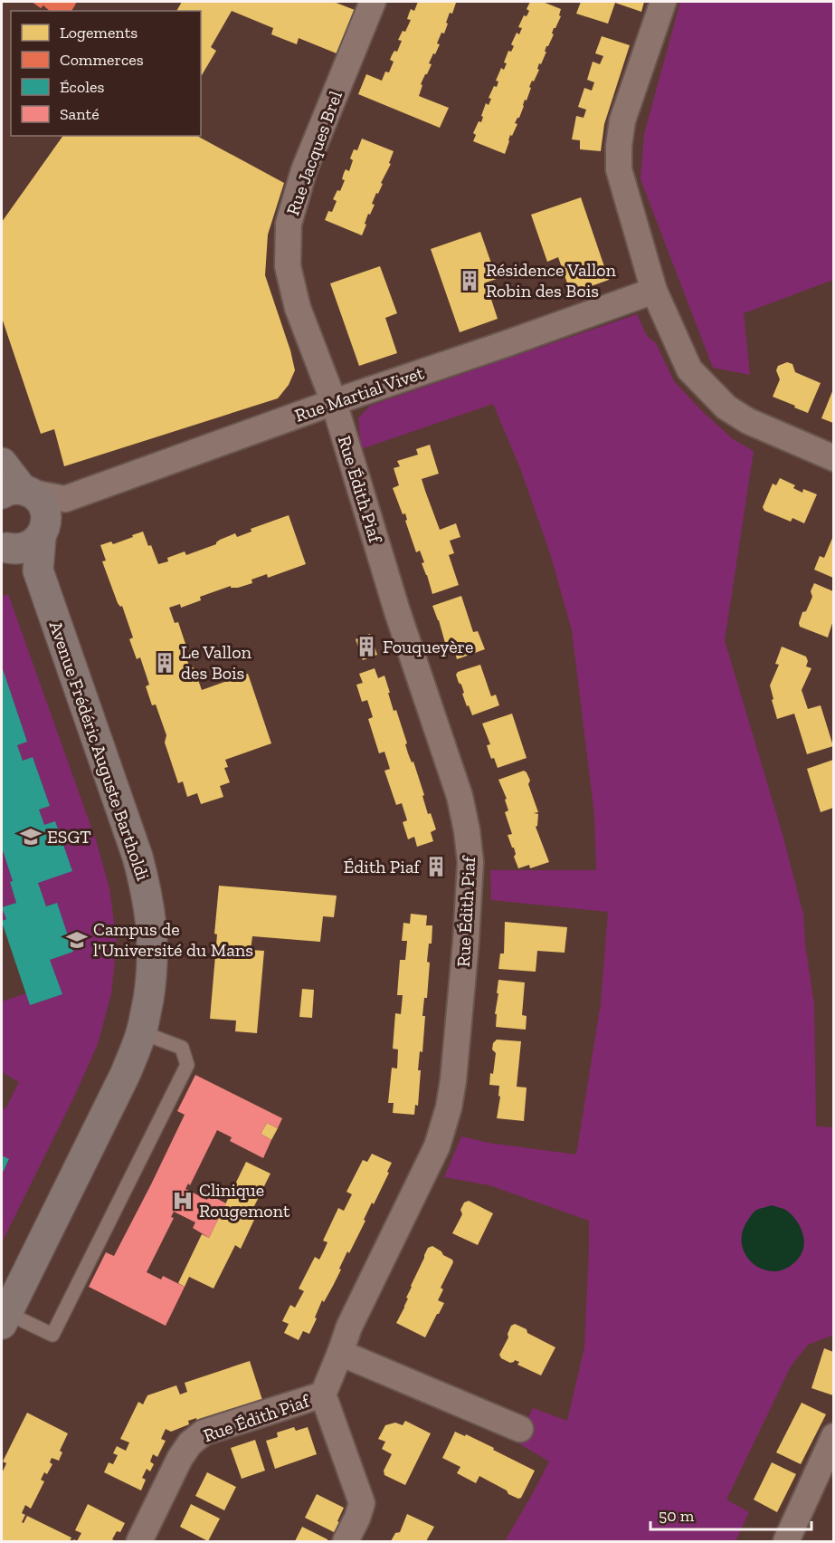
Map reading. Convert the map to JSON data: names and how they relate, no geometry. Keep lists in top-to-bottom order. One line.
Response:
{"streets":{"street":["Rue Jacques Brel","Rue Martial Vivet","Rue Édith Piaf","Avenue Frédéric Auguste Bartholdi"]},"crossings":[["Rue Jacques Brel","Rue Martial Vivet"],["Rue Jacques Brel","Rue Édith Piaf"],["Rue Martial Vivet","Rue Édith Piaf"]],"places":{"building":["Résidence Vallon Robin des Bois","Fouqueyère","Le Vallon des Bois","Édith Piaf"],"school or university":["ESGT","Campus de l'Université du Mans"],"hospital":["Clinique Rougemont"]},"legend":["Logements","Commerces","Écoles","Santé"],"scale_bar":"50 m"}
